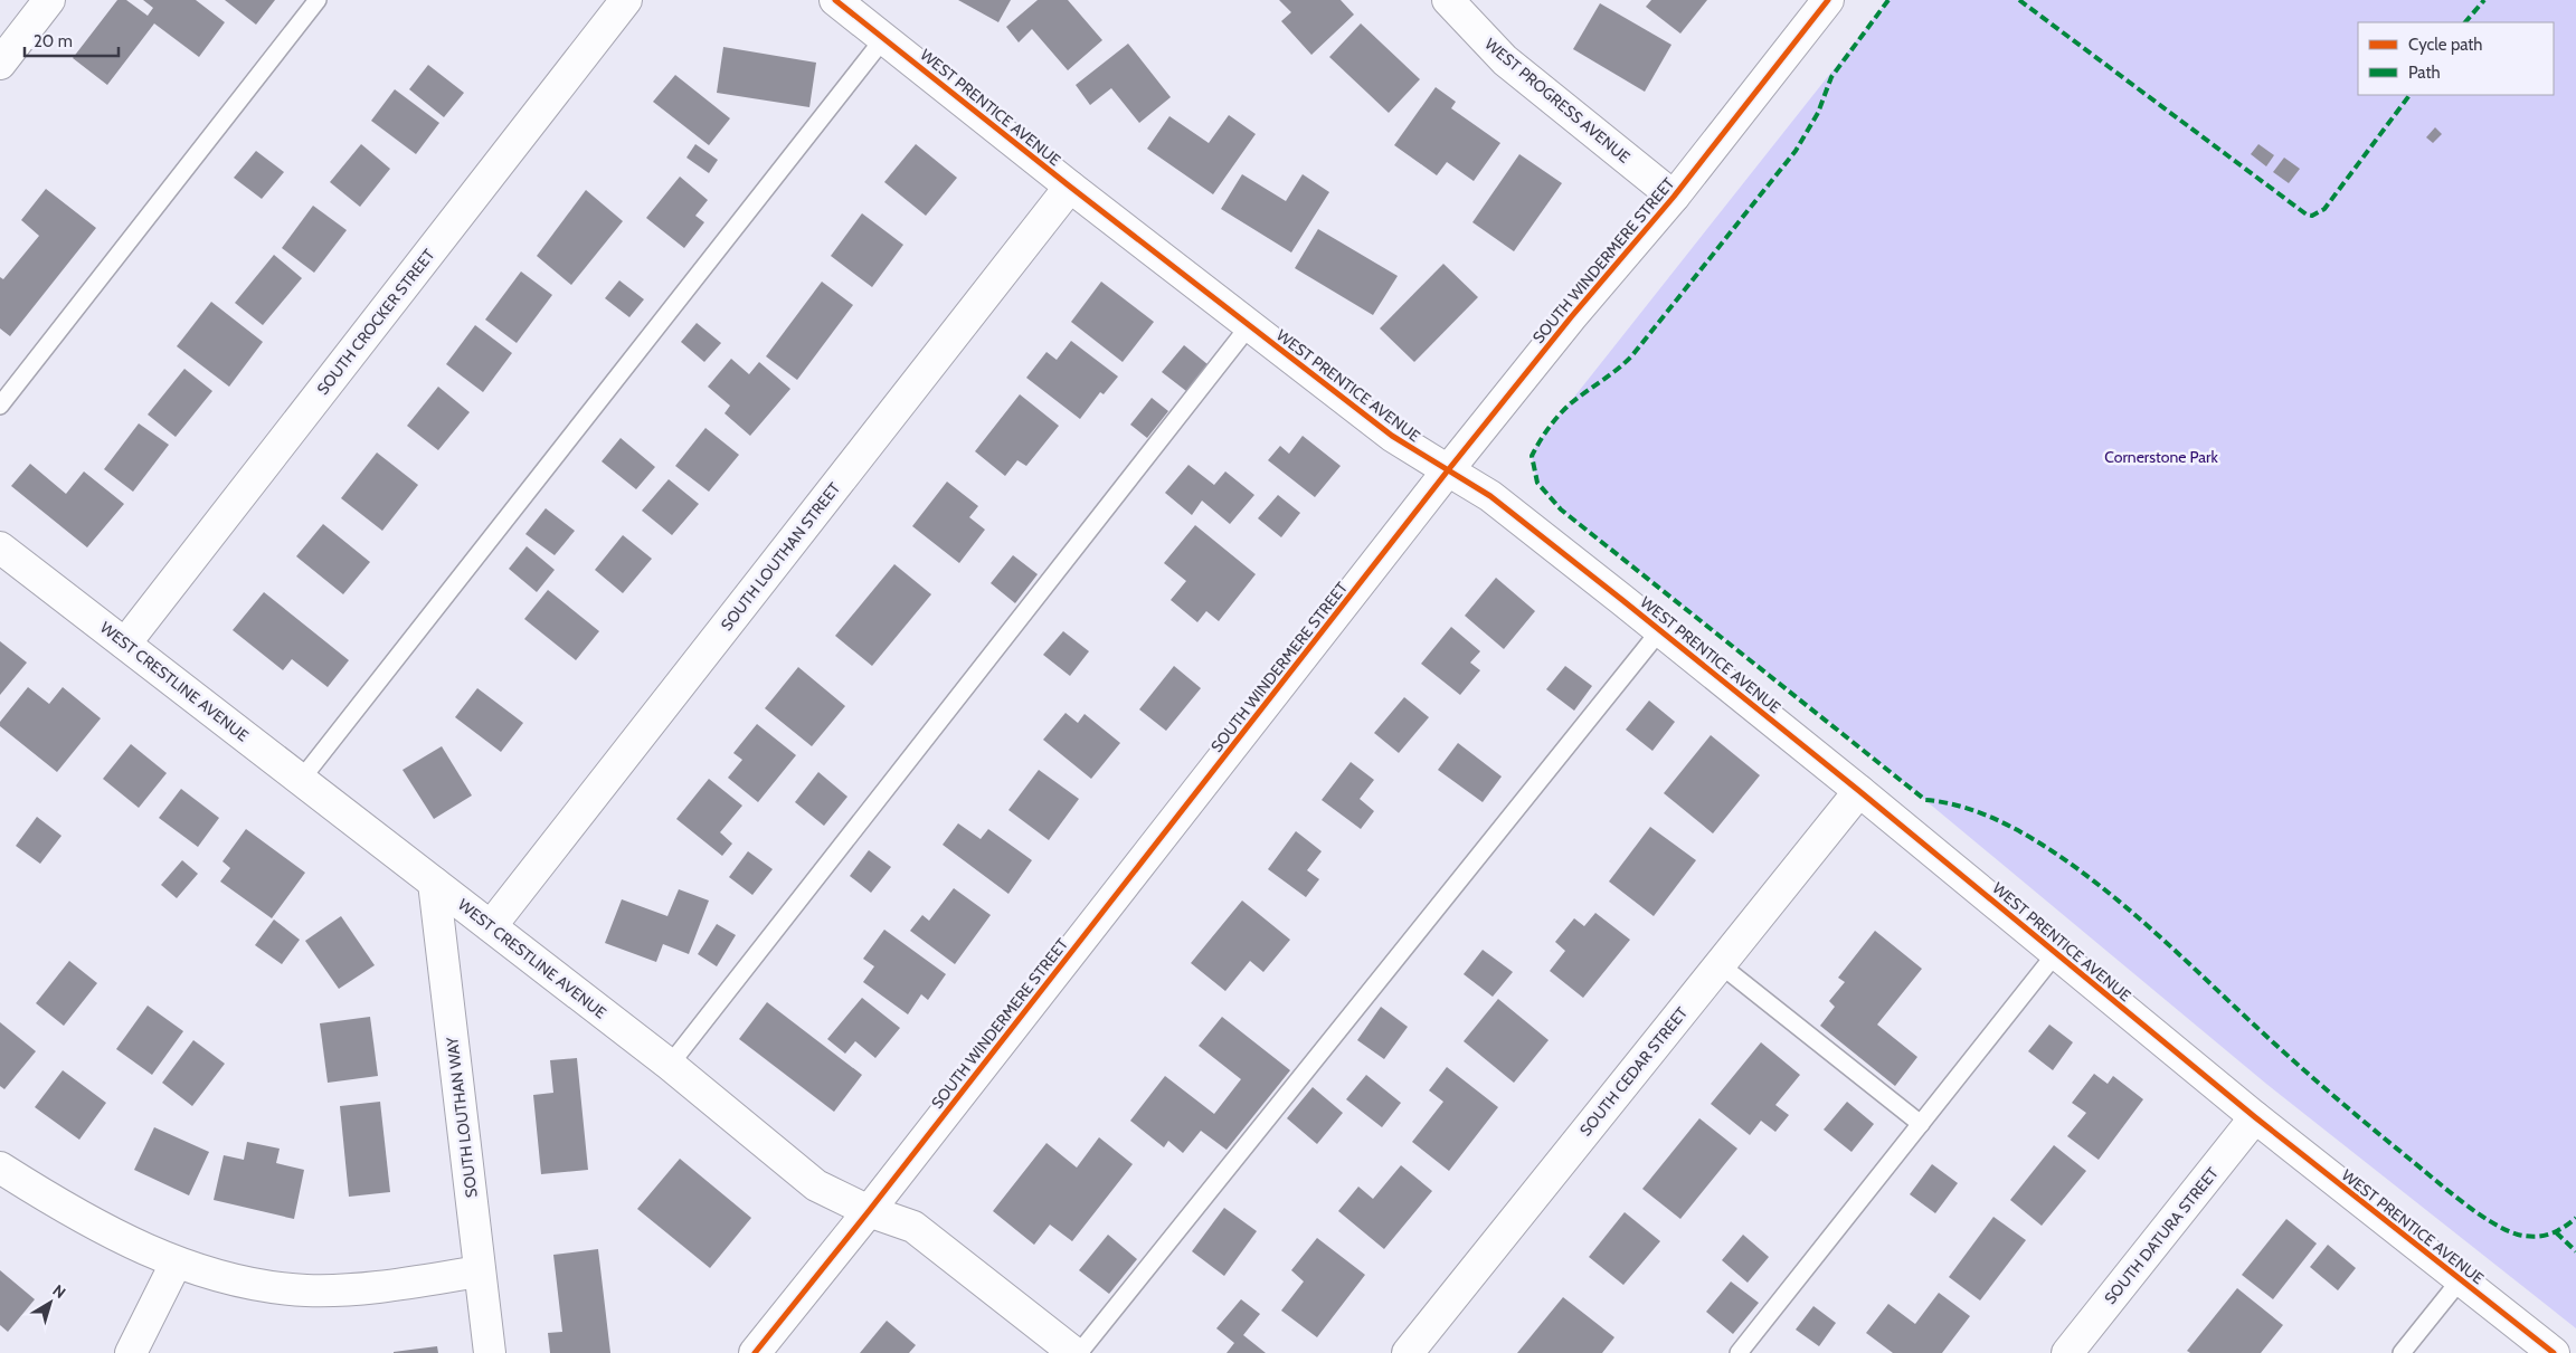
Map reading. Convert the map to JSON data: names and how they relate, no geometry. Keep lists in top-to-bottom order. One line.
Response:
{"streets":{"street":["WEST PROGRESS AVENUE","WEST PRENTICE AVENUE","SOUTH WINDERMERE STREET","SOUTH CROCKER STREET","SOUTH LOUTHAN STREET","WEST CRESTLINE AVENUE","SOUTH CEDAR STREET","SOUTH LOUTHAN WAY","SOUTH DATURA STREET"]},"crossings":[["WEST PROGRESS AVENUE","SOUTH WINDERMERE STREET"],["WEST PRENTICE AVENUE","SOUTH WINDERMERE STREET"],["WEST PRENTICE AVENUE","SOUTH LOUTHAN STREET"],["WEST PRENTICE AVENUE","SOUTH CEDAR STREET"],["WEST PRENTICE AVENUE","SOUTH DATURA STREET"],["SOUTH WINDERMERE STREET","WEST CRESTLINE AVENUE"],["SOUTH CROCKER STREET","WEST CRESTLINE AVENUE"],["SOUTH LOUTHAN STREET","WEST CRESTLINE AVENUE"],["WEST CRESTLINE AVENUE","SOUTH LOUTHAN WAY"]],"parks":["Cornerstone Park"],"legend":["Cycle path","Path"],"scale_bar":"20 m","north":"top right"}
